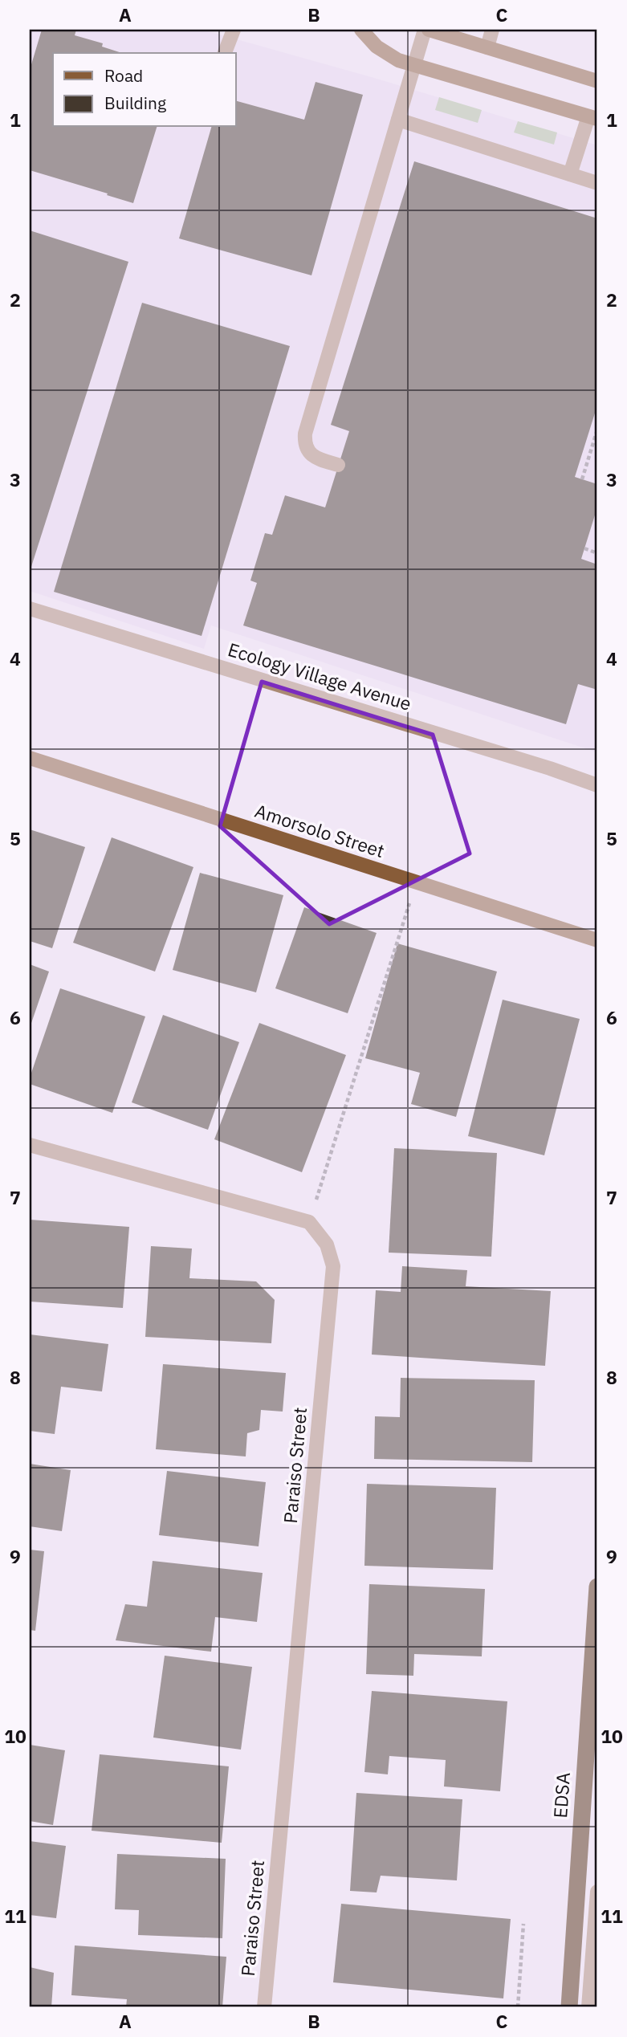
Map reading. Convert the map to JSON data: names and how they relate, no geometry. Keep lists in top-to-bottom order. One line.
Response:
{"streets":{"highway":["EDSA"],"street":["Ecology Village Avenue","Amorsolo Street","Paraiso Street"]},"legend":["Road","Building"],"grid":{"columns":["A","B","C"],"rows":["1","2","3","4","5","6","7","8","9","10","11"]}}
